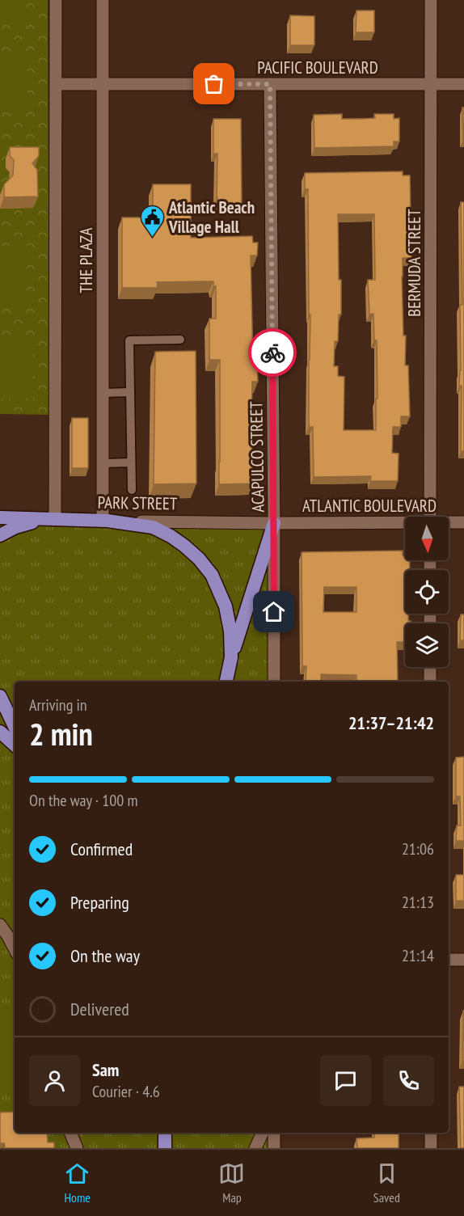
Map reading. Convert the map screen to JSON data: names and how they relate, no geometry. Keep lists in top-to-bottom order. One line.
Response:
{"streets":{"highway":["PARK STREET"],"street":["PACIFIC BOULEVARD","THE PLAZA","BERMUDA STREET","ACAPULCO STREET","ATLANTIC BOULEVARD"]},"crossings":[["PACIFIC BOULEVARD","THE PLAZA"],["PACIFIC BOULEVARD","BERMUDA STREET"],["PACIFIC BOULEVARD","ACAPULCO STREET"],["THE PLAZA","PARK STREET"],["ACAPULCO STREET","PARK STREET"],["ACAPULCO STREET","ATLANTIC BOULEVARD"],["PARK STREET","ATLANTIC BOULEVARD"]],"places":{"public building":["Atlantic Beach Village Hall"]},"north":"bottom","page":{"heading":["2 min","Arriving in","21:37–21:42"],"panel":["Sam","Courier · 4.6"],"bar":"On the way · 100 m","list":[["Confirmed","21:06"],["Preparing","21:13"],["On the way","21:14"],"Delivered"],"tabs":["Home","Map","Saved"]}}
